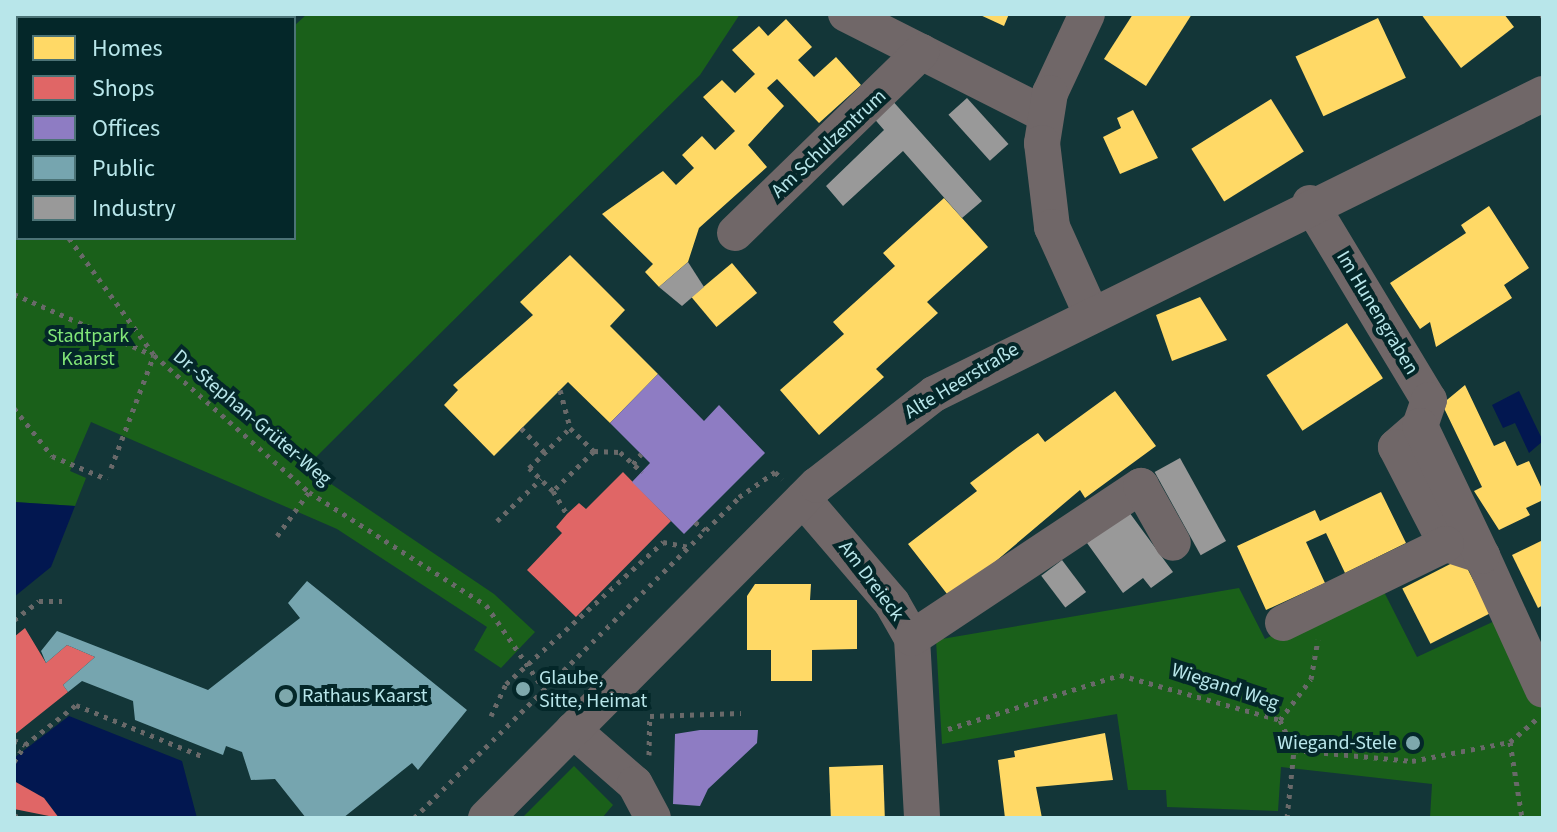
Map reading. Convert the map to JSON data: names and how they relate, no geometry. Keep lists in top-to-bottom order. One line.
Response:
{"streets":{"street":["Am Schulzentrum","Im Hunengraben","Alte Heerstraße","Am Dreieck"],"path":["Dr.-Stephan-Grüter-Weg","Wiegand Weg"]},"crossings":[["Im Hunengraben","Alte Heerstraße"],["Alte Heerstraße","Dr.-Stephan-Grüter-Weg"],["Alte Heerstraße","Am Dreieck"],["Am Dreieck","Wiegand Weg"]],"parks":["Stadtpark Kaarst"],"places":["Glaube, Sitte, Heimat","Rathaus Kaarst","Wiegand-Stele"],"legend":["Homes","Shops","Offices","Public","Industry"]}
